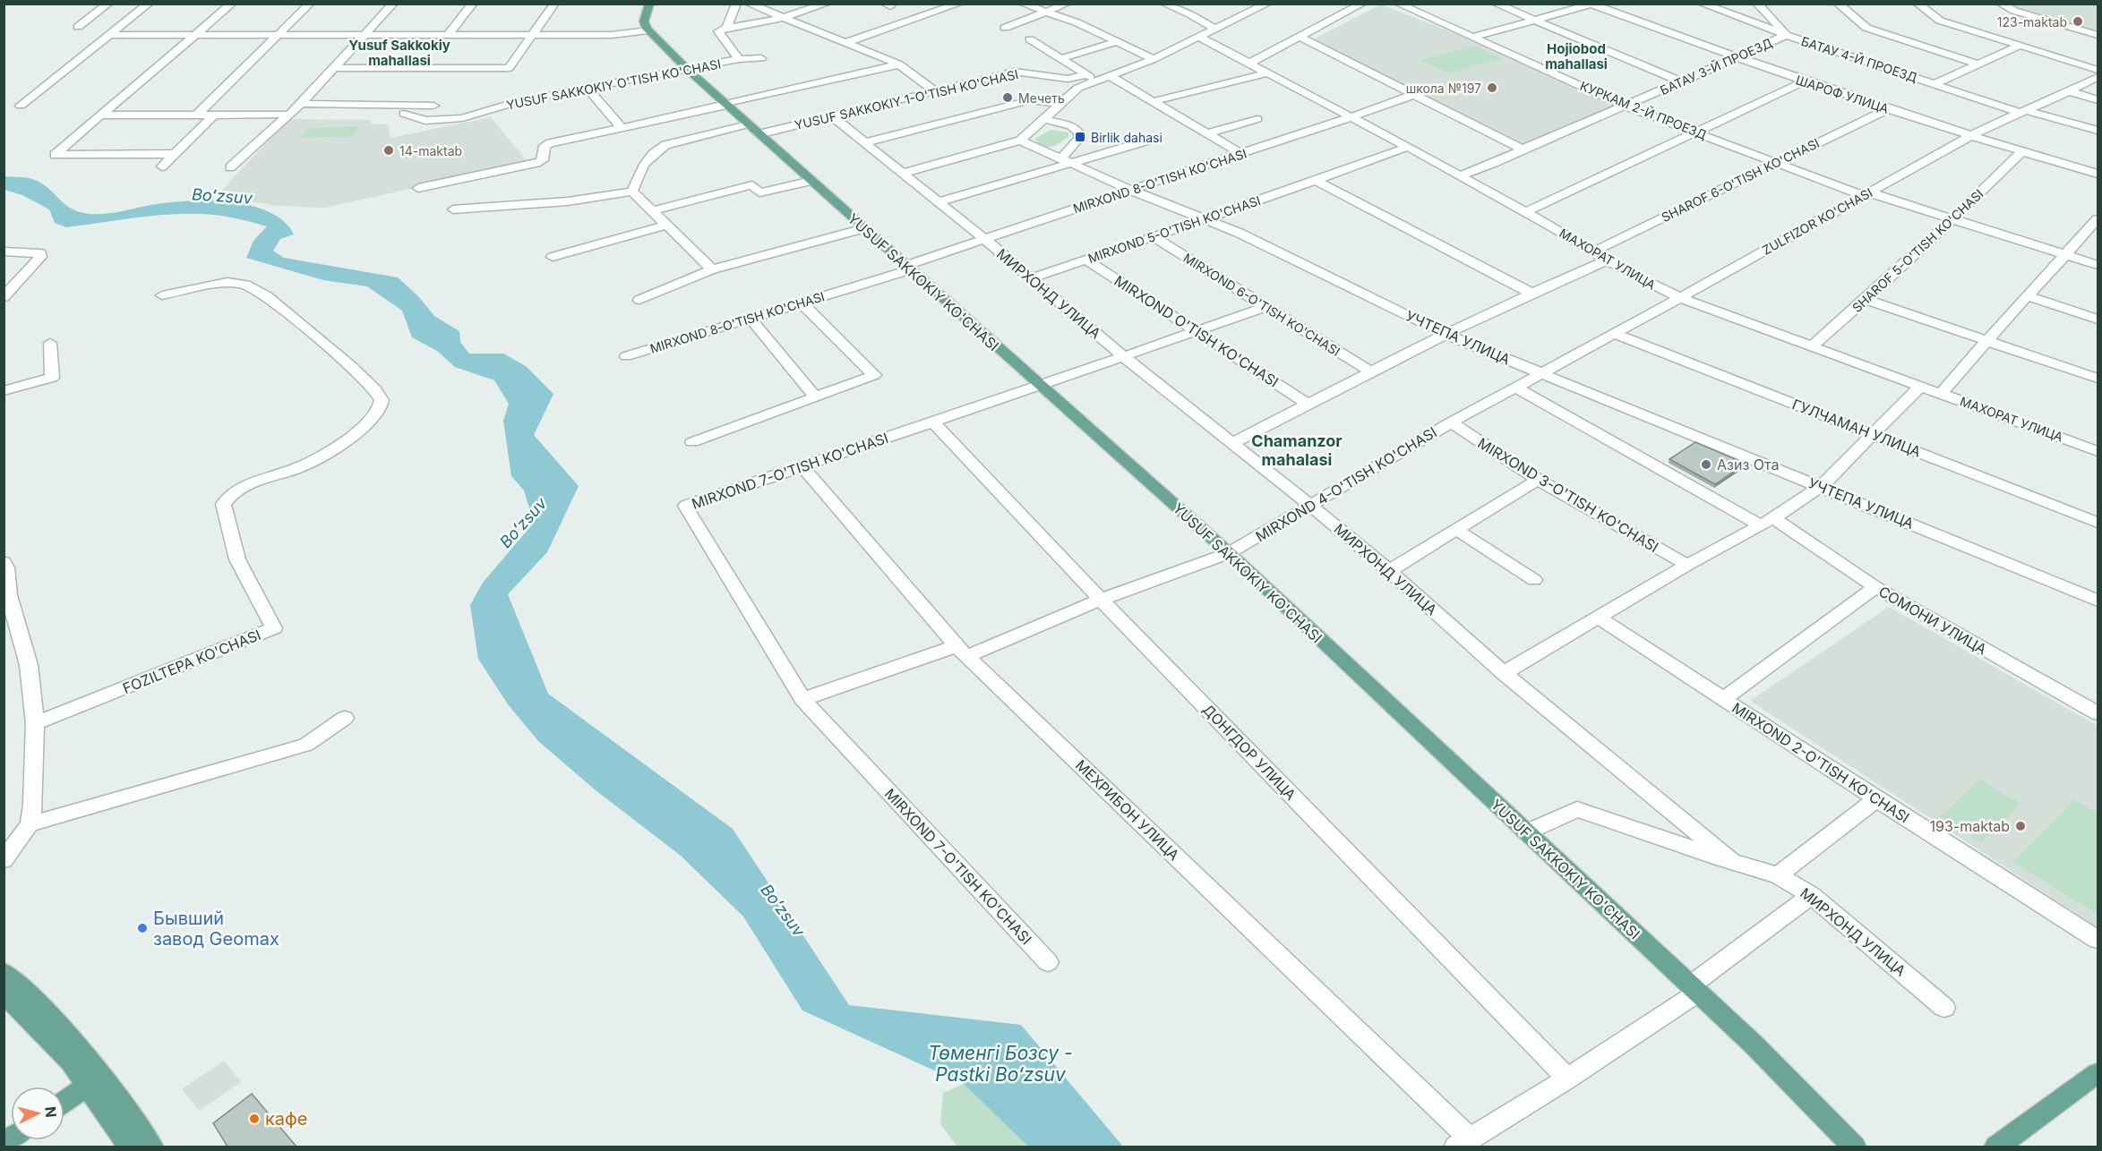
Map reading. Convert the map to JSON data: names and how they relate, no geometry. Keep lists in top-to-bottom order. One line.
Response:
{"streets":{"main road":["YUSUF SAKKOKIY KO'CHASI"],"street":["БАТАУ 4-Й ПРОЕЗД","БАТАУ 3-Й ПРОЕЗД","YUSUF SAKKOKIY O'TISH KO'CHASI","ШАРОФ УЛИЦА","YUSUF SAKKOKIY 1-O'TISH KO'CHASI","КУРКАМ 2-Й ПРОЕЗД","SHAROF 6-O'TISH KO'CHASI","MIRXOND 8-O'TISH KO'CHASI","ZULFIZOR KO'CHASI","MIRXOND 5-O'TISH KO'CHASI","SHAROF 5-O'TISH KO'CHASI","МАХОРАТ УЛИЦА","МИРХОНД УЛИЦА","MIRXOND 6-O'TISH KO'CHASI","MIRXOND O'TISH KO'CHASI","УЧТЕПА УЛИЦА","ГУЛЧАМАН УЛИЦА","MIRXOND 7-O'TISH KO'CHASI","MIRXOND 4-O'TISH KO'CHASI","MIRXOND 3-O'TISH KO'CHASI","СОМОНИ УЛИЦА","FOZILTEPA KO'CHASI","ДОНГДОР УЛИЦА","MIRXOND 2-O'TISH KO'CHASI","МЕХРИБОН УЛИЦА"]},"crossings":[["БАТАУ 4-Й ПРОЕЗД","БАТАУ 3-Й ПРОЕЗД"],["БАТАУ 4-Й ПРОЕЗД","ZULFIZOR KO'CHASI"],["БАТАУ 3-Й ПРОЕЗД","ШАРОФ УЛИЦА"],["БАТАУ 3-Й ПРОЕЗД","КУРКАМ 2-Й ПРОЕЗД"],["БАТАУ 3-Й ПРОЕЗД","МАХОРАТ УЛИЦА"],["YUSUF SAKKOKIY O'TISH KO'CHASI","YUSUF SAKKOKIY KO'CHASI"],["ШАРОФ УЛИЦА","SHAROF 6-O'TISH KO'CHASI"],["ШАРОФ УЛИЦА","ZULFIZOR KO'CHASI"],["ШАРОФ УЛИЦА","SHAROF 5-O'TISH KO'CHASI"],["YUSUF SAKKOKIY 1-O'TISH KO'CHASI","YUSUF SAKKOKIY KO'CHASI"],["YUSUF SAKKOKIY 1-O'TISH KO'CHASI","МИРХОНД УЛИЦА"],["КУРКАМ 2-Й ПРОЕЗД","SHAROF 6-O'TISH KO'CHASI"],["КУРКАМ 2-Й ПРОЕЗД","ZULFIZOR KO'CHASI"],["КУРКАМ 2-Й ПРОЕЗД","SHAROF 5-O'TISH KO'CHASI"],["SHAROF 6-O'TISH KO'CHASI","МАХОРАТ УЛИЦА"],["MIRXOND 8-O'TISH KO'CHASI","МАХОРАТ УЛИЦА"],["MIRXOND 8-O'TISH KO'CHASI","YUSUF SAKKOKIY KO'CHASI"],["MIRXOND 8-O'TISH KO'CHASI","МИРХОНД УЛИЦА"],["MIRXOND 8-O'TISH KO'CHASI","УЧТЕПА УЛИЦА"],["ZULFIZOR KO'CHASI","МАХОРАТ УЛИЦА"],["ZULFIZOR KO'CHASI","УЧТЕПА УЛИЦА"],["ZULFIZOR KO'CHASI","ГУЛЧАМАН УЛИЦА"],["ZULFIZOR KO'CHASI","MIRXOND 4-O'TISH KO'CHASI"],["MIRXOND 5-O'TISH KO'CHASI","МАХОРАТ УЛИЦА"],["MIRXOND 5-O'TISH KO'CHASI","МИРХОНД УЛИЦА"],["MIRXOND 5-O'TISH KO'CHASI","MIRXOND 6-O'TISH KO'CHASI"],["MIRXOND 5-O'TISH KO'CHASI","MIRXOND O'TISH KO'CHASI"],["MIRXOND 5-O'TISH KO'CHASI","УЧТЕПА УЛИЦА"],["SHAROF 5-O'TISH KO'CHASI","МАХОРАТ УЛИЦА"],["YUSUF SAKKOKIY KO'CHASI","MIRXOND 7-O'TISH KO'CHASI"],["YUSUF SAKKOKIY KO'CHASI","MIRXOND 4-O'TISH KO'CHASI"],["МИРХОНД УЛИЦА","MIRXOND 7-O'TISH KO'CHASI"],["МИРХОНД УЛИЦА","MIRXOND 4-O'TISH KO'CHASI"],["MIRXOND 6-O'TISH KO'CHASI","MIRXOND 7-O'TISH KO'CHASI"],["MIRXOND O'TISH KO'CHASI","MIRXOND 7-O'TISH KO'CHASI"],["УЧТЕПА УЛИЦА","MIRXOND 4-O'TISH KO'CHASI"],["MIRXOND 7-O'TISH KO'CHASI","MIRXOND 4-O'TISH KO'CHASI"],["MIRXOND 7-O'TISH KO'CHASI","ДОНГДОР УЛИЦА"],["MIRXOND 7-O'TISH KO'CHASI","МЕХРИБОН УЛИЦА"],["MIRXOND 4-O'TISH KO'CHASI","MIRXOND 3-O'TISH KO'CHASI"],["MIRXOND 4-O'TISH KO'CHASI","СОМОНИ УЛИЦА"],["MIRXOND 4-O'TISH KO'CHASI","ДОНГДОР УЛИЦА"],["MIRXOND 4-O'TISH KO'CHASI","МЕХРИБОН УЛИЦА"]],"districts":["Yusuf Sakkokiy mahallasi","Hojiobod mahallasi","Chamanzor mahalasi"],"water":["Boʻzsuv","Төменгі Бозсу - Pastki Boʻzsuv"],"places":{"other":["123-maktab","школа №197","Мечеть","14-maktab","Азиз Ота","193-maktab","Бывший завод Geomax","кафе"],"transit":["Birlik dahasi"]},"north":"right"}
